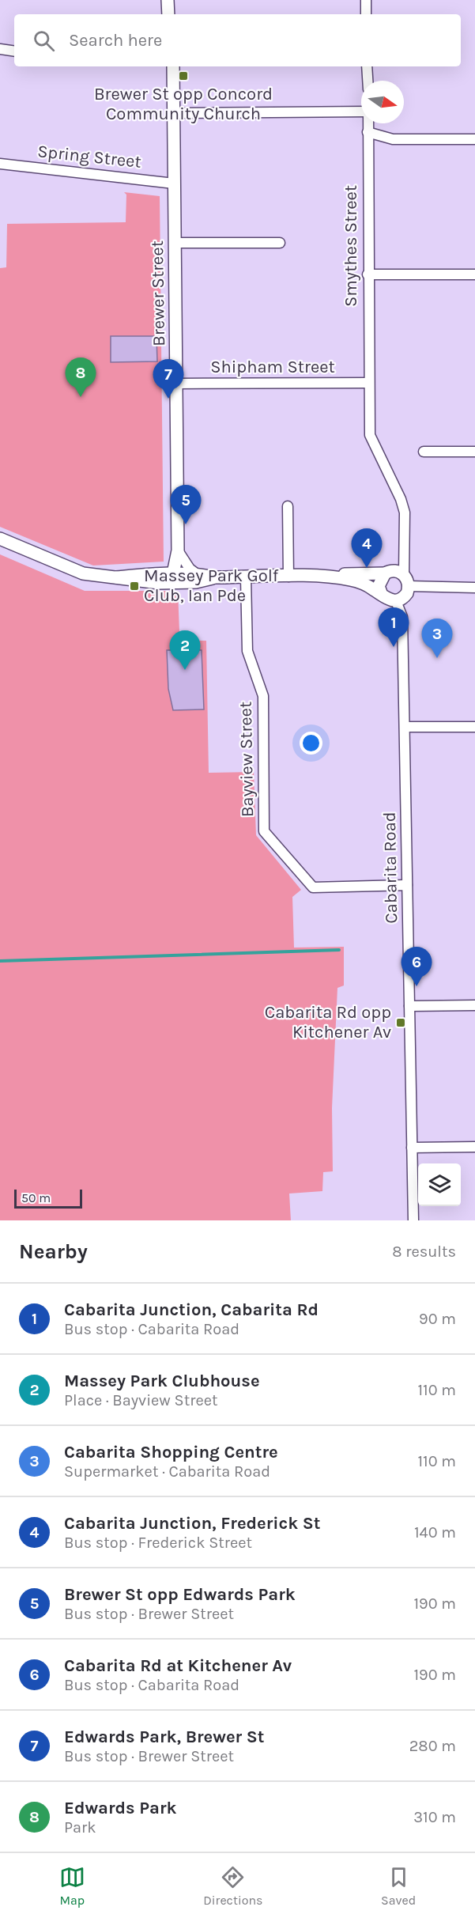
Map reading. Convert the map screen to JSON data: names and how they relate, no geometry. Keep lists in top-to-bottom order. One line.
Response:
{"streets":{"main road":["Brewer Street"],"street":["Spring Street","Smythes Street","Shipham Street","Bayview Street","Cabarita Road"]},"crossings":[["Spring Street","Brewer Street"],["Smythes Street","Shipham Street"],["Brewer Street","Shipham Street"],["Bayview Street","Cabarita Road"]],"places":{"transit":["Brewer St opp Concord Community Church","Massey Park Golf Club, Ian Pde","Cabarita Rd opp Kitchener Av"]},"scale_bar":"50 m","north":"right","page":{"search":"Search here","pins":["8","7","5","4","1","3","2","6"],"scale":"50 m","heading":["Nearby","8 results"],"list":[{"mark":"1","name":"Cabarita Junction, Cabarita Rd","note":"Bus stop · Cabarita Road","value":"90 m"},{"mark":"2","name":"Massey Park Clubhouse","note":"Place · Bayview Street","value":"110 m"},{"mark":"3","name":"Cabarita Shopping Centre","note":"Supermarket · Cabarita Road","value":"110 m"},{"mark":"4","name":"Cabarita Junction, Frederick St","note":"Bus stop · Frederick Street","value":"140 m"},{"mark":"5","name":"Brewer St opp Edwards Park","note":"Bus stop · Brewer Street","value":"190 m"},{"mark":"6","name":"Cabarita Rd at Kitchener Av","note":"Bus stop · Cabarita Road","value":"190 m"},{"mark":"7","name":"Edwards Park, Brewer St","note":"Bus stop · Brewer Street","value":"280 m"},{"mark":"8","name":"Edwards Park","note":"Park","value":"310 m"}],"nav":["Map","Directions","Saved"]}}
